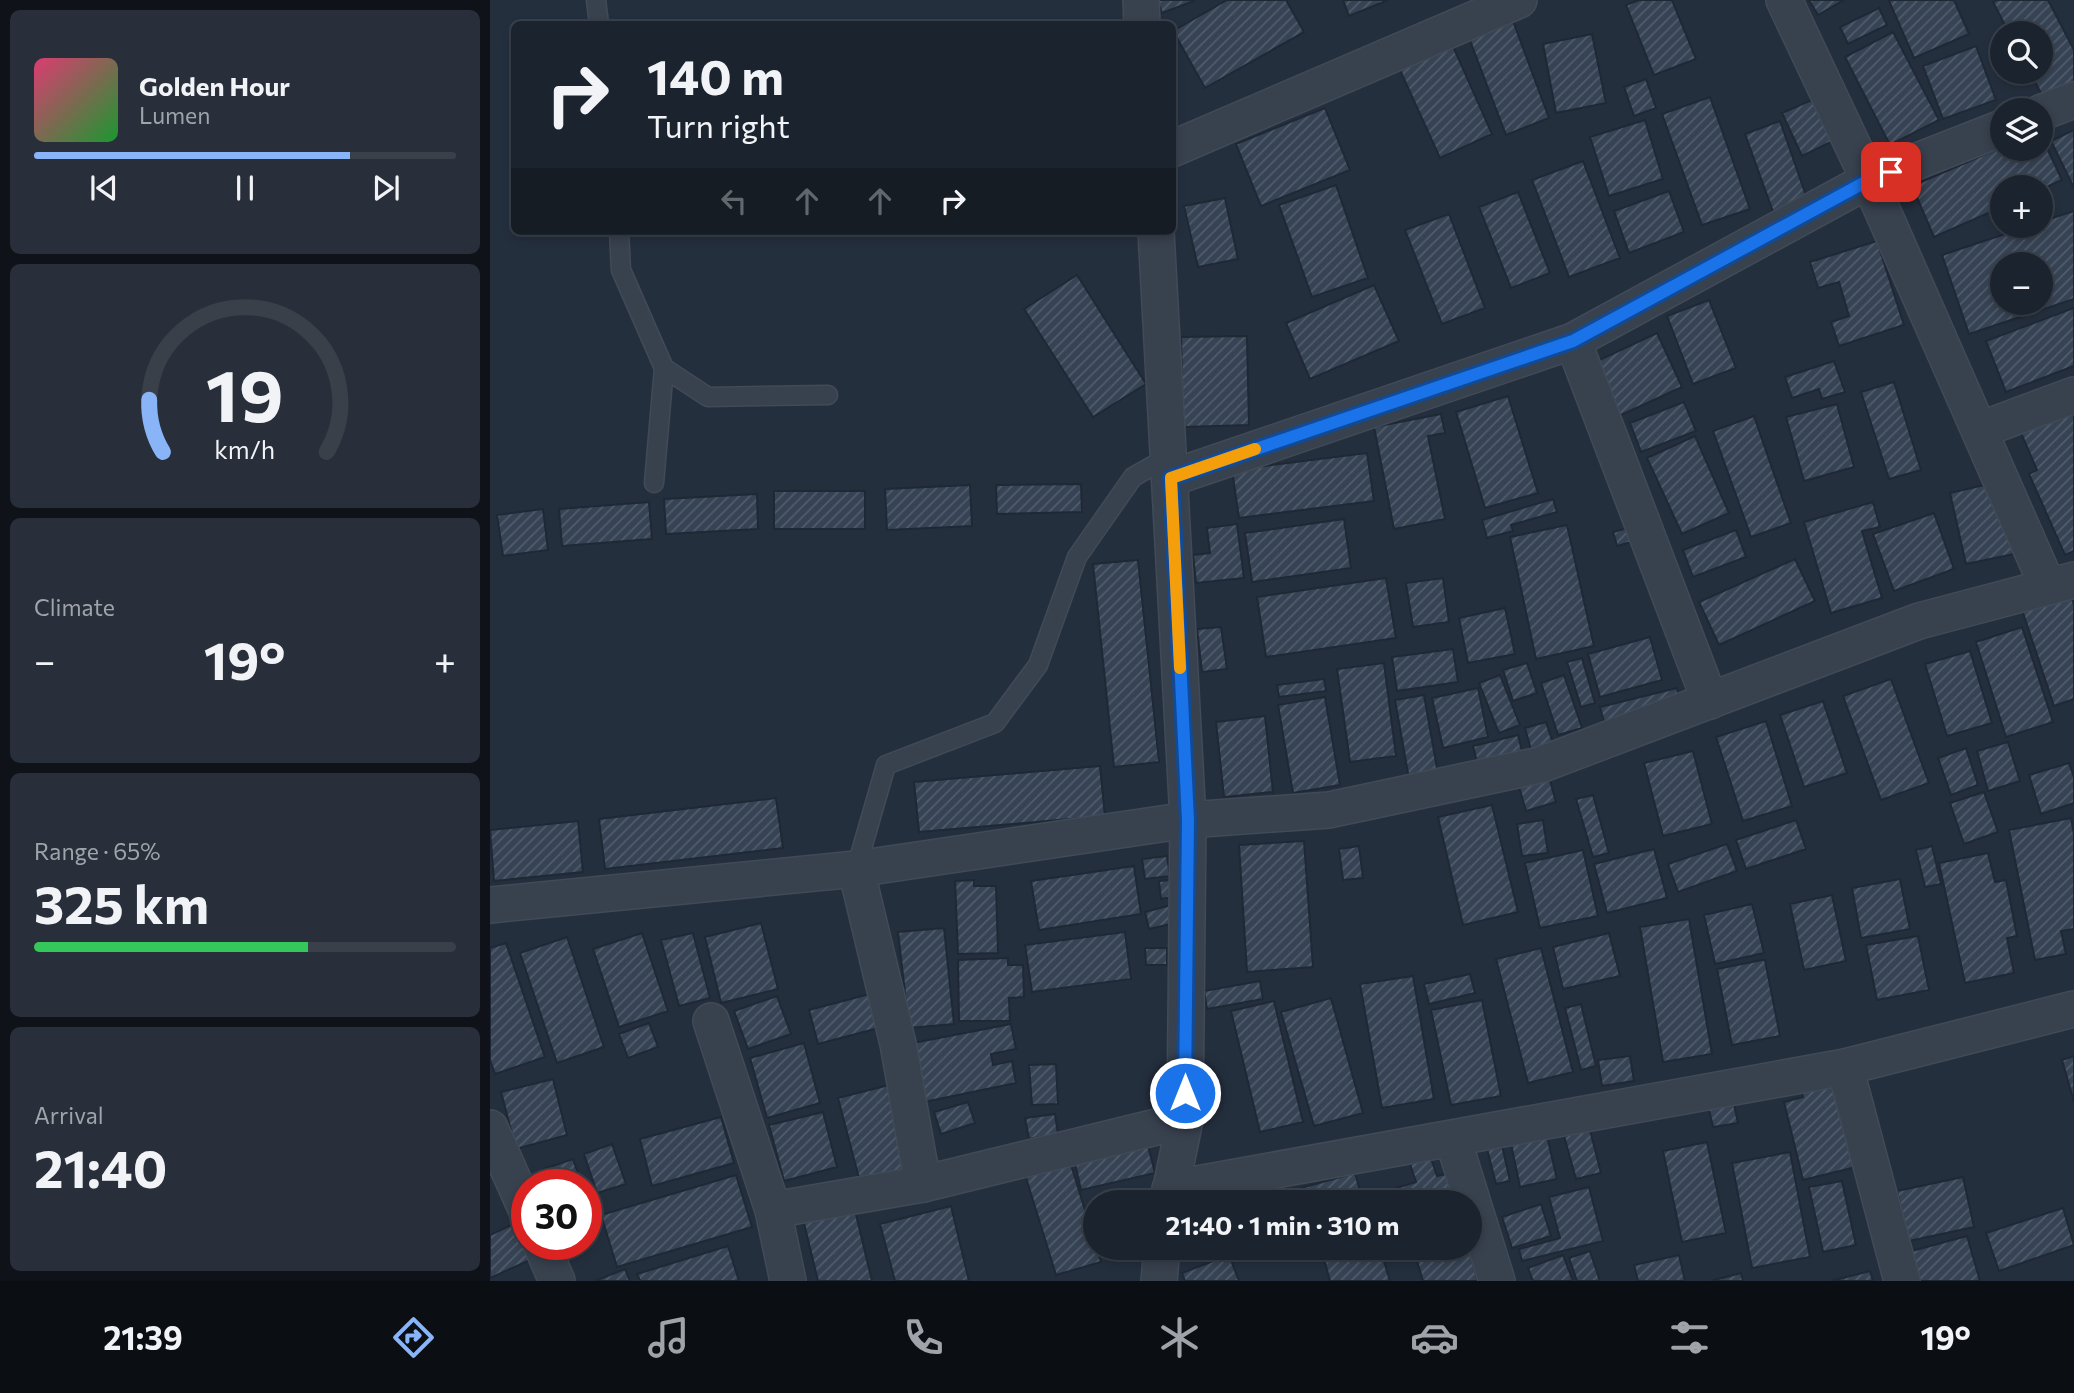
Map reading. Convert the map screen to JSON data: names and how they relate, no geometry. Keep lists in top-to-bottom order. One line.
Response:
{"page":{"map_buttons":["+","−"],"turn":["140 m","Turn right"],"song":["Golden Hour","Lumen"],"tile":["Climate",["Range · 65%","325 km"],["Arrival","21:40"]],"heat":["−","19°","+"],"limit":"30","trip":"21:40 · 1 min · 310 m","tabs":["21:39","19°"],"gauge":["19","km/h"]}}
